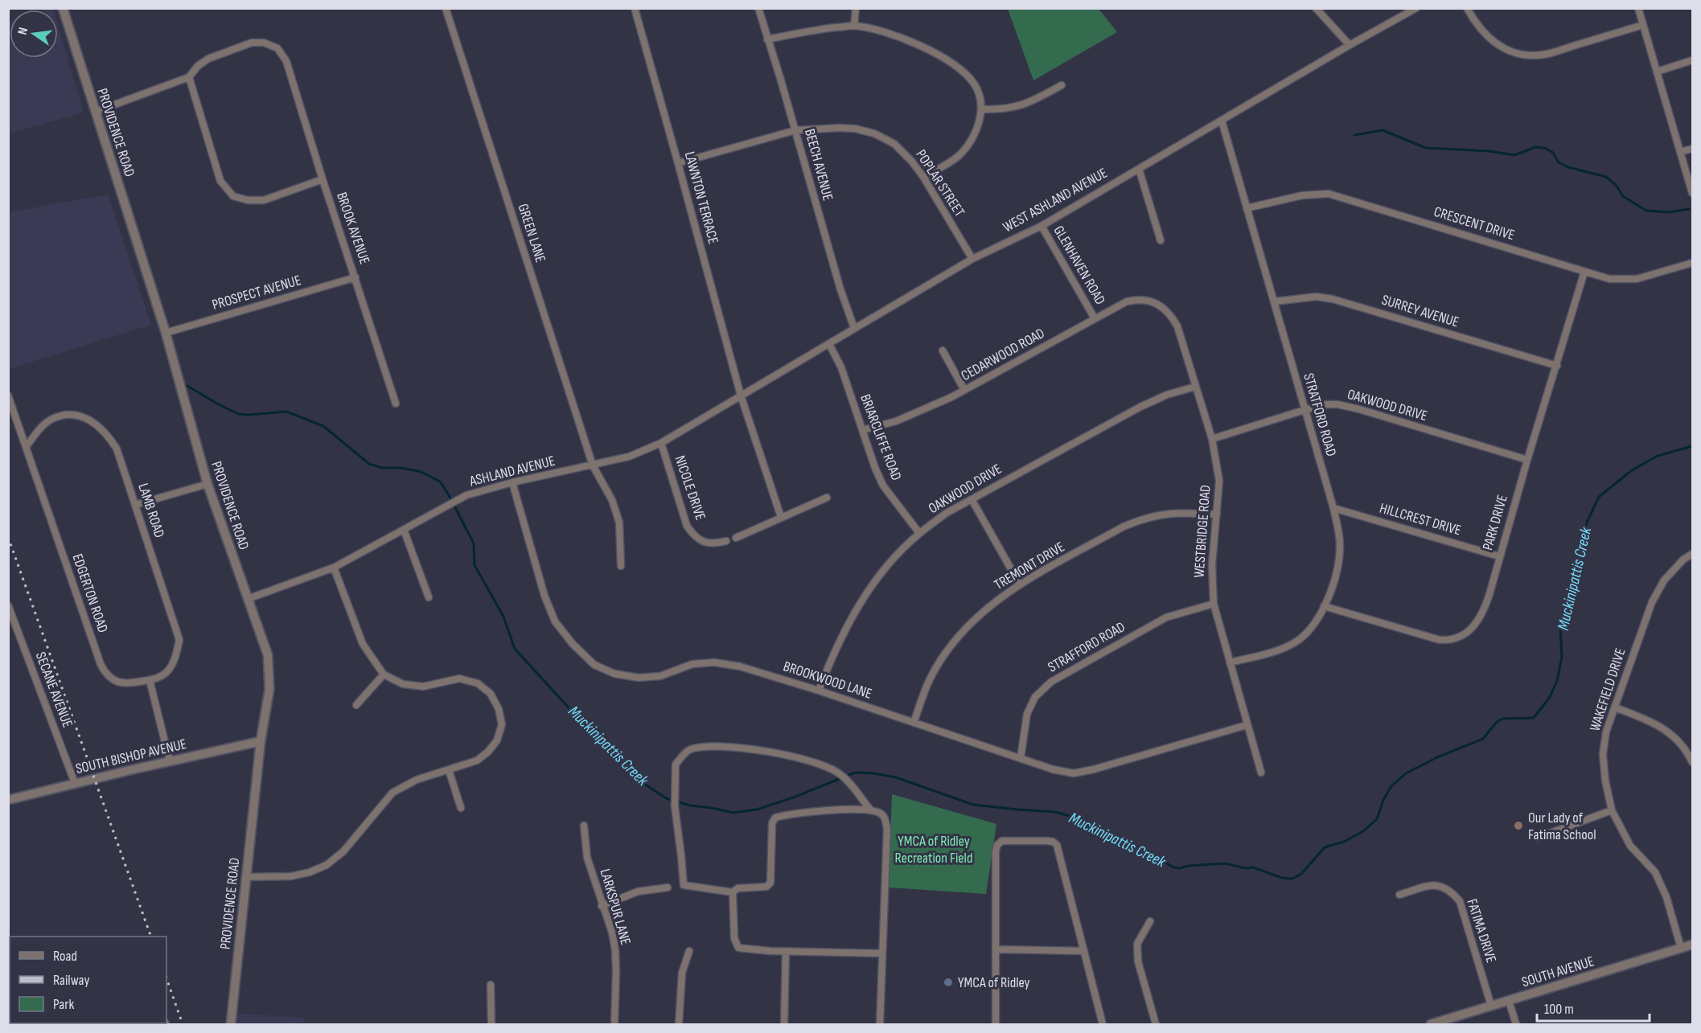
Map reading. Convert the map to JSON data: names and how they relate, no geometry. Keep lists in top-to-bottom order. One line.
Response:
{"streets":{"street":["PROVIDENCE ROAD","BEECH AVENUE","POPLAR STREET","LAWNTON TERRACE","WEST ASHLAND AVENUE","CRESCENT DRIVE","BROOK AVENUE","GREEN LANE","GLENHAVEN ROAD","PROSPECT AVENUE","SURREY AVENUE","CEDARWOOD ROAD","OAKWOOD DRIVE","STRATFORD ROAD","BRIARCLIFFE ROAD","ASHLAND AVENUE","NICOLE DRIVE","LAMB ROAD","HILLCREST DRIVE","PARK DRIVE","WESTBRIDGE ROAD","TREMONT DRIVE","EDGERTON ROAD","STRAFFORD ROAD","BROOKWOOD LANE","SECANE AVENUE","WAKEFIELD DRIVE","SOUTH BISHOP AVENUE","LARKSPUR LANE","FATIMA DRIVE","SOUTH AVENUE"]},"crossings":[["PROVIDENCE ROAD","PROSPECT AVENUE"],["PROVIDENCE ROAD","ASHLAND AVENUE"],["PROVIDENCE ROAD","SOUTH BISHOP AVENUE"],["BEECH AVENUE","POPLAR STREET"],["BEECH AVENUE","WEST ASHLAND AVENUE"],["POPLAR STREET","LAWNTON TERRACE"],["POPLAR STREET","WEST ASHLAND AVENUE"],["LAWNTON TERRACE","WEST ASHLAND AVENUE"],["WEST ASHLAND AVENUE","GLENHAVEN ROAD"],["WEST ASHLAND AVENUE","STRATFORD ROAD"],["WEST ASHLAND AVENUE","BRIARCLIFFE ROAD"],["WEST ASHLAND AVENUE","ASHLAND AVENUE"],["CRESCENT DRIVE","STRATFORD ROAD"],["CRESCENT DRIVE","PARK DRIVE"],["BROOK AVENUE","PROSPECT AVENUE"],["GREEN LANE","ASHLAND AVENUE"],["GLENHAVEN ROAD","CEDARWOOD ROAD"],["SURREY AVENUE","STRATFORD ROAD"],["SURREY AVENUE","PARK DRIVE"],["CEDARWOOD ROAD","BRIARCLIFFE ROAD"],["CEDARWOOD ROAD","WESTBRIDGE ROAD"],["OAKWOOD DRIVE","STRATFORD ROAD"],["OAKWOOD DRIVE","BRIARCLIFFE ROAD"],["OAKWOOD DRIVE","PARK DRIVE"],["OAKWOOD DRIVE","WESTBRIDGE ROAD"],["OAKWOOD DRIVE","BROOKWOOD LANE"],["STRATFORD ROAD","HILLCREST DRIVE"],["STRATFORD ROAD","PARK DRIVE"],["STRATFORD ROAD","WESTBRIDGE ROAD"],["ASHLAND AVENUE","NICOLE DRIVE"],["ASHLAND AVENUE","BROOKWOOD LANE"],["LAMB ROAD","EDGERTON ROAD"],["HILLCREST DRIVE","PARK DRIVE"],["WESTBRIDGE ROAD","TREMONT DRIVE"],["WESTBRIDGE ROAD","STRAFFORD ROAD"],["WESTBRIDGE ROAD","BROOKWOOD LANE"],["TREMONT DRIVE","BROOKWOOD LANE"],["STRAFFORD ROAD","BROOKWOOD LANE"],["SECANE AVENUE","SOUTH BISHOP AVENUE"],["WAKEFIELD DRIVE","SOUTH AVENUE"],["FATIMA DRIVE","SOUTH AVENUE"]],"water":["Muckinipattis Creek"],"parks":["YMCA of Ridley Recreation Field"],"places":["Our Lady of Fatima School","YMCA of Ridley"],"legend":["Road","Railway","Park"],"scale_bar":"100 m","north":"left"}
